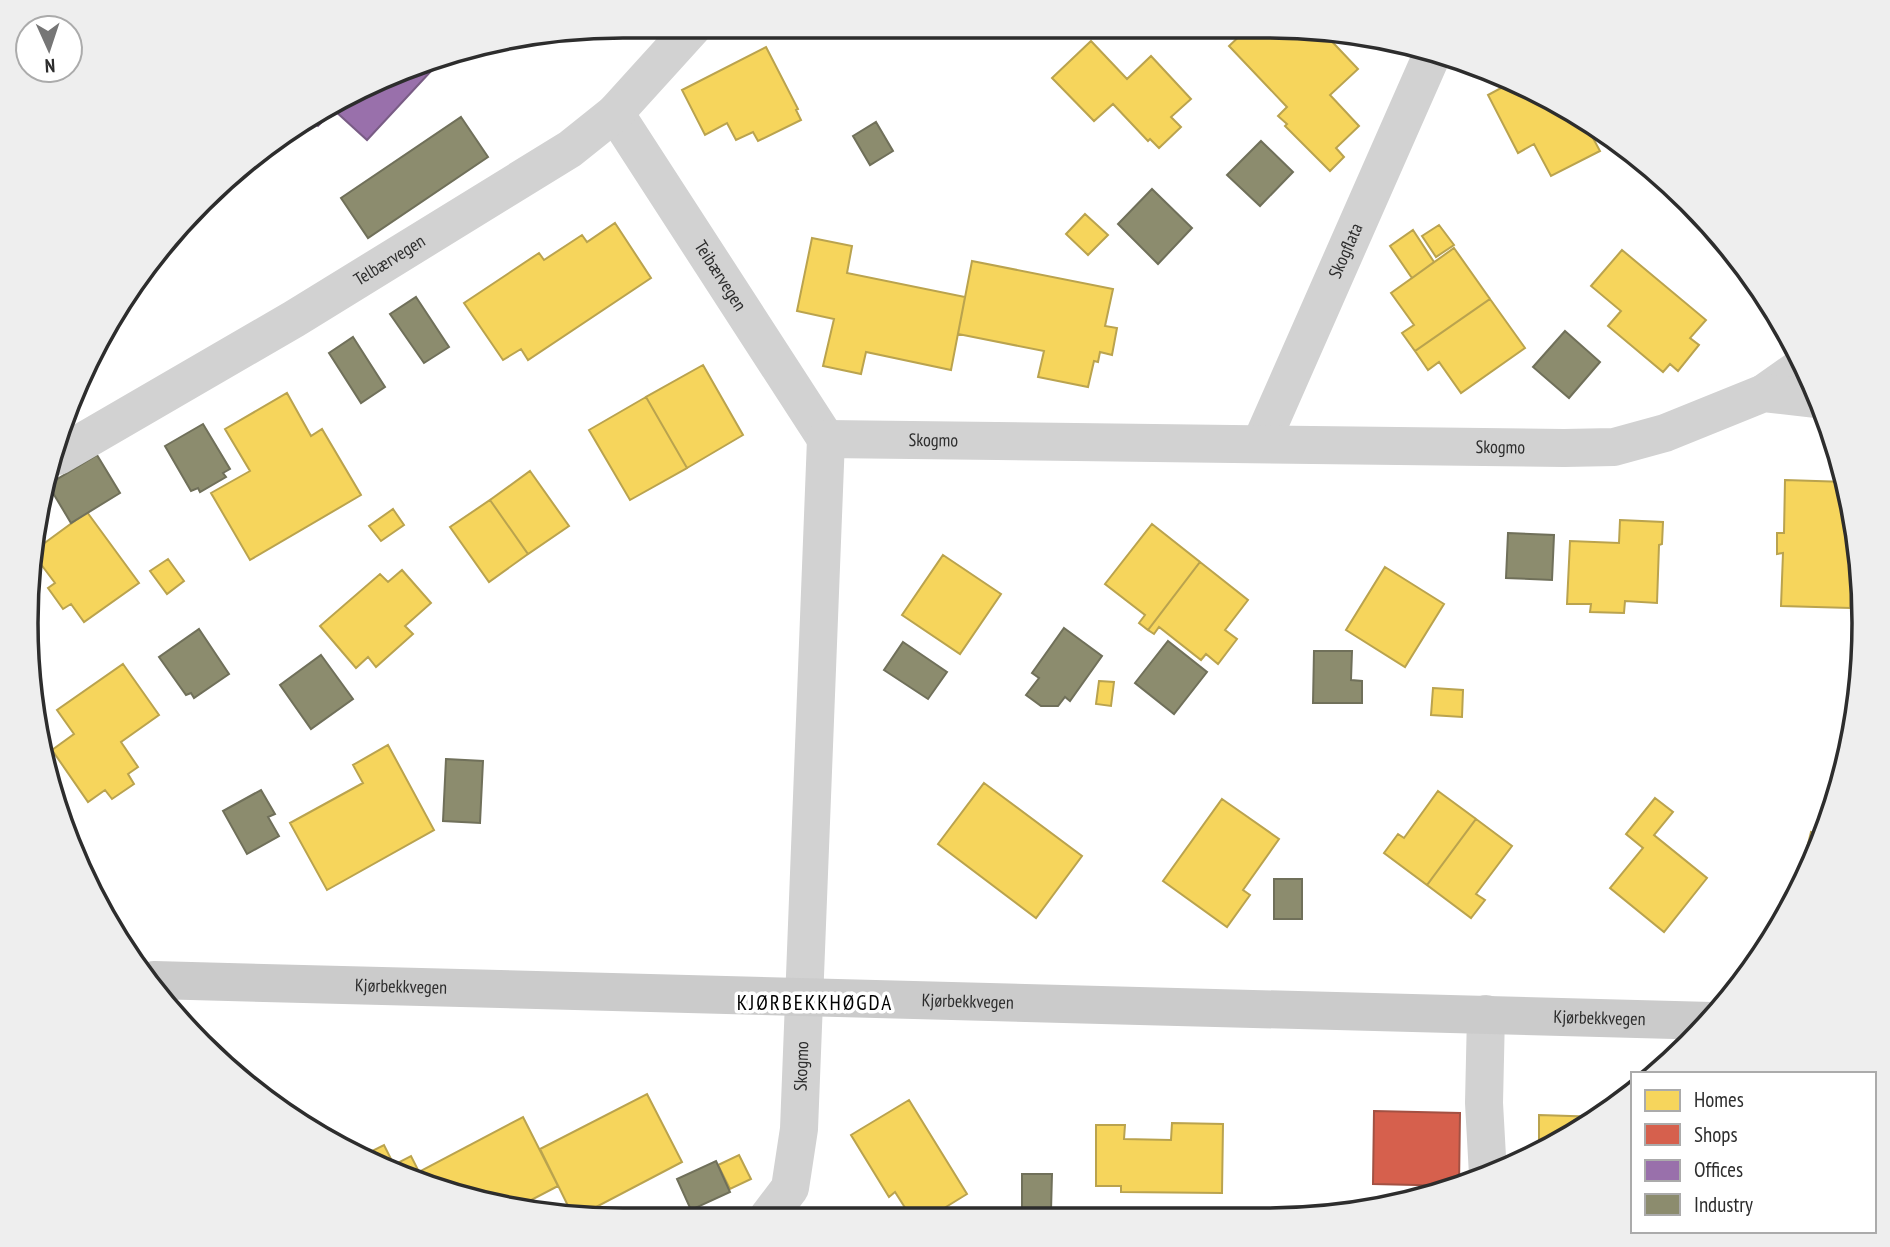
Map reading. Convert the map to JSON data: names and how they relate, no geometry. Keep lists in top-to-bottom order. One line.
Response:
{"streets":{"street":["Skogflata","Telbærvegen","Teibærvegen","Skogmo","Kjørbekkvegen"]},"crossings":[["Skogflata","Skogmo"],["Telbærvegen","Teibærvegen"],["Teibærvegen","Skogmo"],["Skogmo","Kjørbekkvegen"]],"districts":["KJØRBEKKHØGDA"],"legend":["Homes","Shops","Offices","Industry"],"north":"bottom"}
